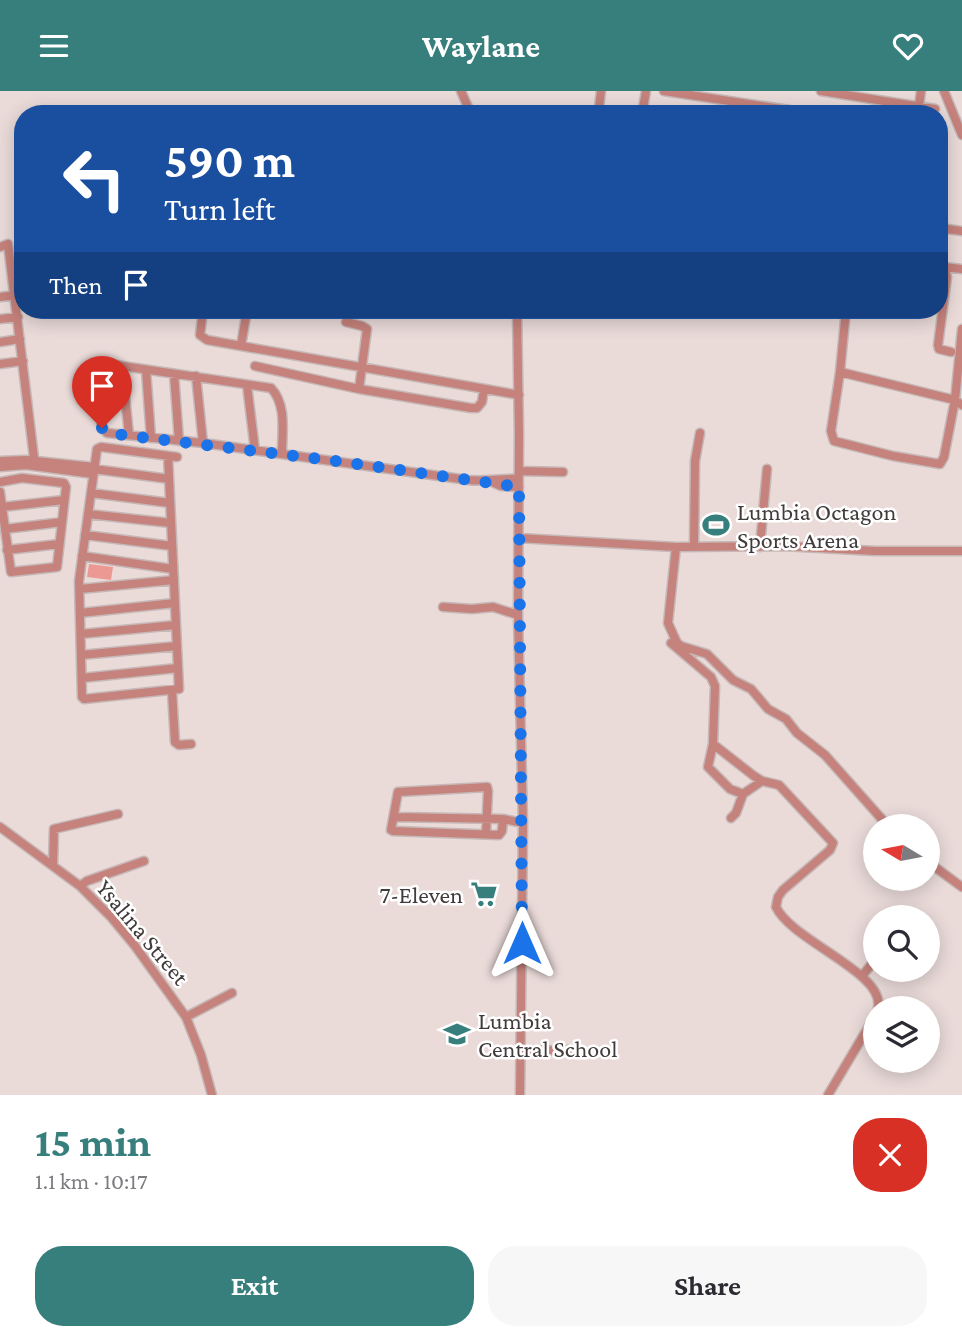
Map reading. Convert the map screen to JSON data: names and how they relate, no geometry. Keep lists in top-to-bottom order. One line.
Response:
{"streets":{"street":["Ysalina Street"]},"places":{"sports":["Lumbia Octagon Sports Arena"],"supermarket":["7-Eleven"],"school or university":["Lumbia Central School"]},"north":"left","page":{"header":"Waylane","turn":["590 m","Turn left"],"then":"Then","heading":["15 min","1.1 km · 10:17"],"buttons":["Exit","Share"]}}
